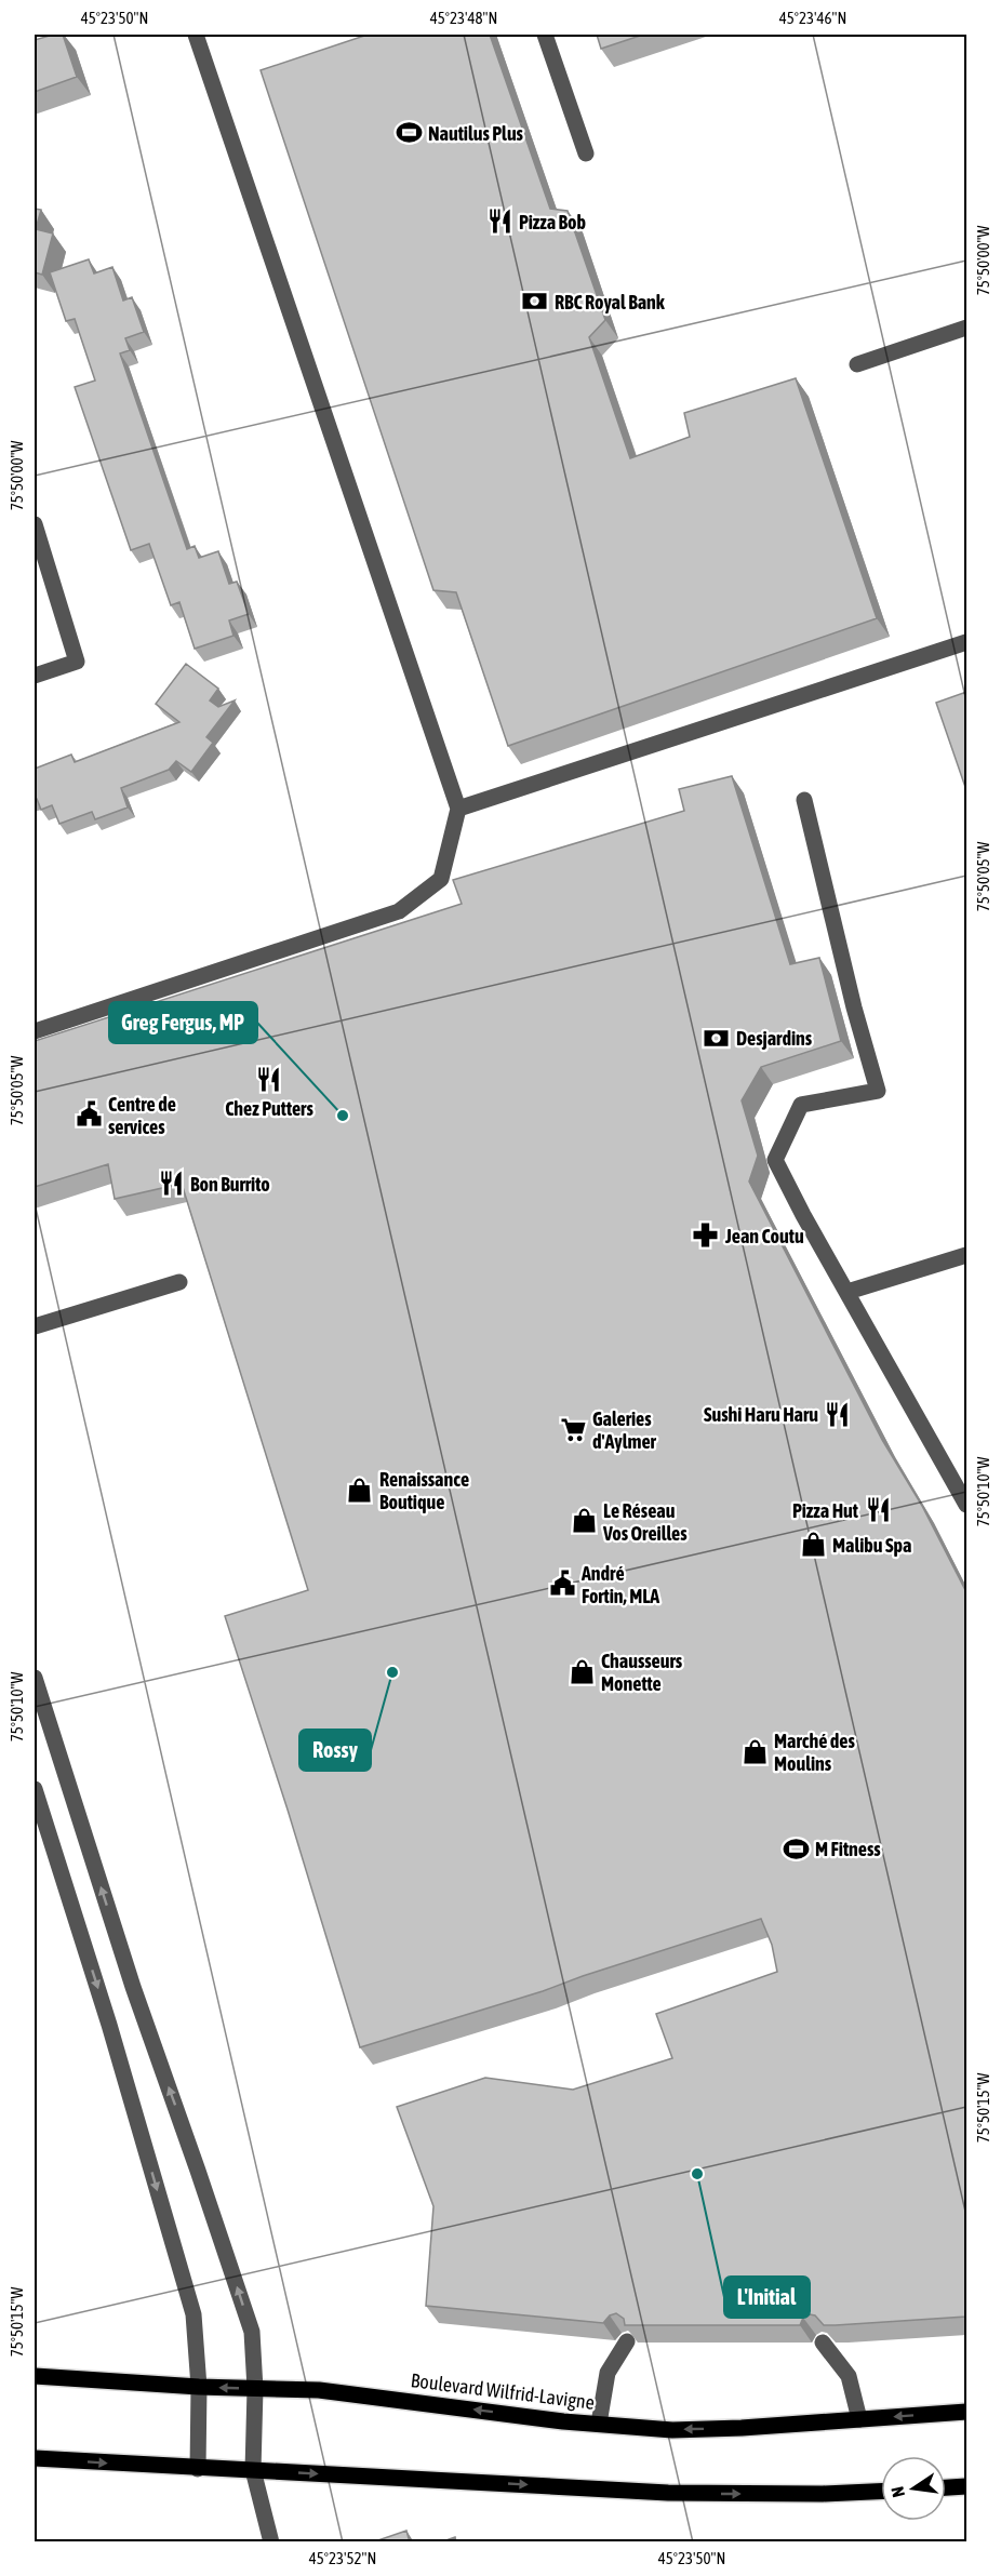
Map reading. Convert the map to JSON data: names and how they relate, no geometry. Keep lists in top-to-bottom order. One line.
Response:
{"streets":{"main road":["Boulevard Wilfrid-Lavigne"]},"places":{"sports":["Nautilus Plus","M Fitness"],"restaurant":["Pizza Bob","Chez Putters","Bon Burrito","Sushi Haru Haru","Pizza Hut"],"bank":["RBC Royal Bank","Desjardins"],"public building":["Centre de services","André Fortin, MLA"],"other":["Greg Fergus, MP","Rossy","L'Initial"],"pharmacy":["Jean Coutu"],"supermarket":["Galeries d'Aylmer"],"shop":["Renaissance Boutique","Le Réseau Vos Oreilles","Malibu Spa","Chausseurs Monette","Marché des Moulins"]},"north":"left","coordinates":["45°23'50\"N","45°23'48\"N","45°23'46\"N","75°50'00\"W","75°50'05\"W","75°50'10\"W","75°50'15\"W","45°23'52\"N"]}
